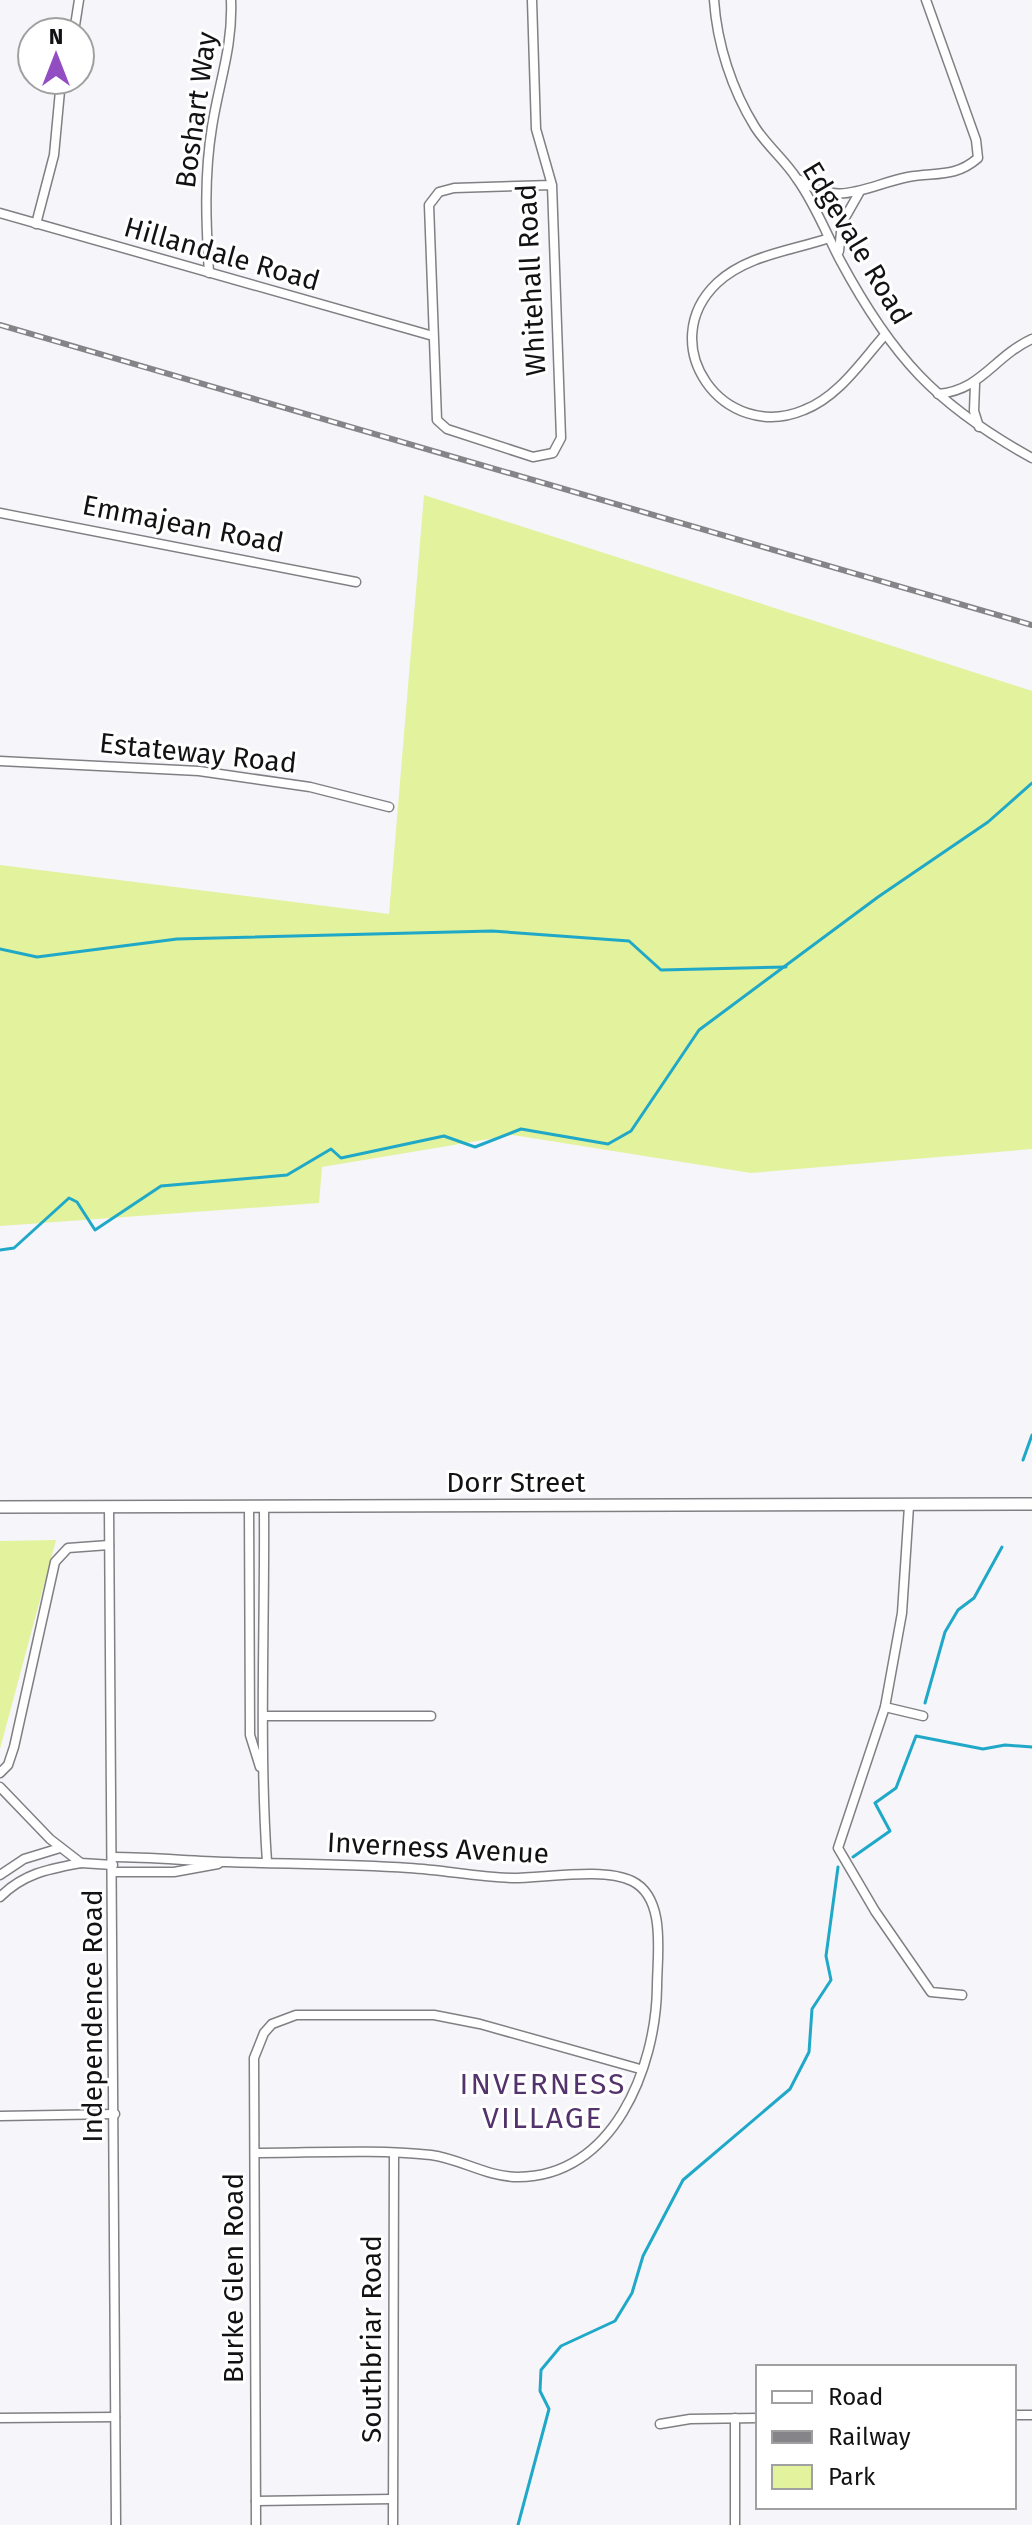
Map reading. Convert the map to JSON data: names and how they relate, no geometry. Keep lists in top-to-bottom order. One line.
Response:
{"streets":{"main road":["Dorr Street"],"street":["Boshart Way","Edgevale Road","Hillandale Road","Whitehall Road","Emmajean Road","Estateway Road","Inverness Avenue","Independence Road","Burke Glen Road","Southbriar Road"]},"crossings":[["Boshart Way","Hillandale Road"],["Hillandale Road","Whitehall Road"],["Dorr Street","Independence Road"],["Inverness Avenue","Independence Road"],["Inverness Avenue","Burke Glen Road"]],"districts":["INVERNESS VILLAGE"],"legend":["Road","Railway","Park"],"north":"top"}
